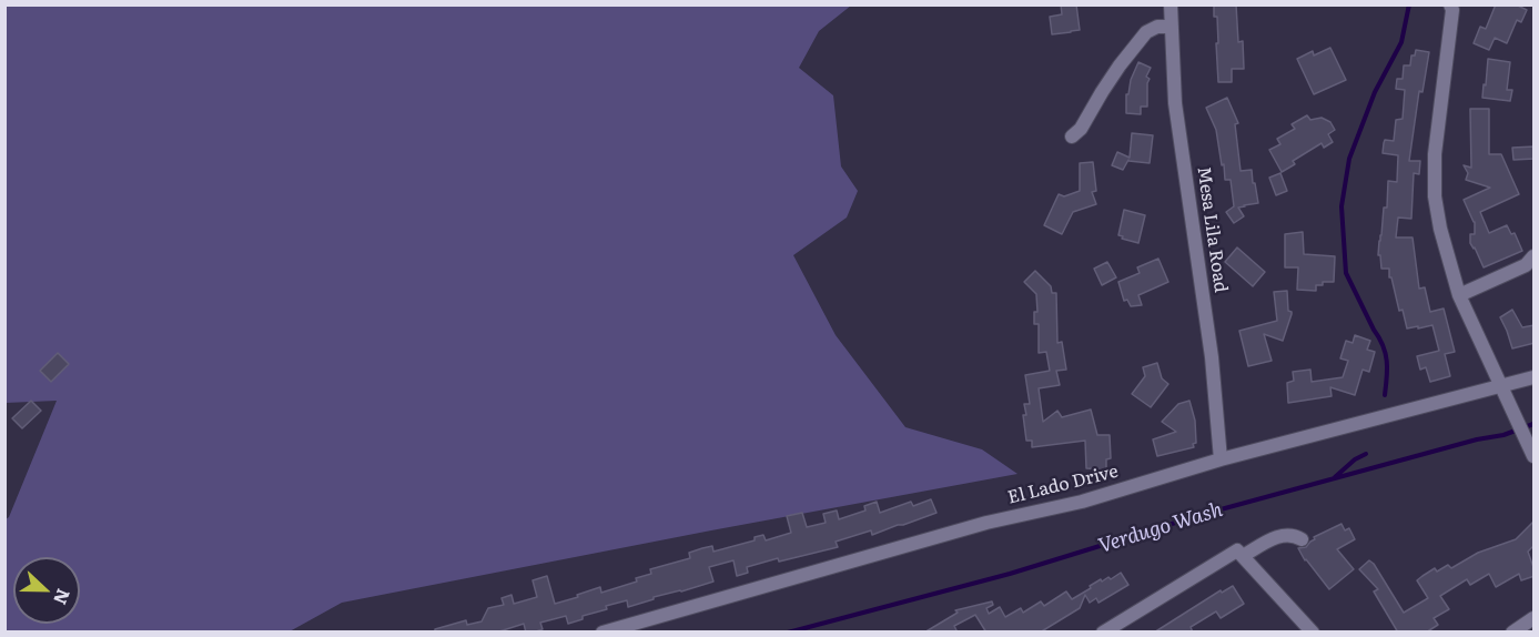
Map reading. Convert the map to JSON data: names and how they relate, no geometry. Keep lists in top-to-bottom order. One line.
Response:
{"streets":{"street":["Mesa Lila Road","El Lado Drive"]},"crossings":[["Mesa Lila Road","El Lado Drive"]],"water":["Verdugo Wash"],"north":"right"}
